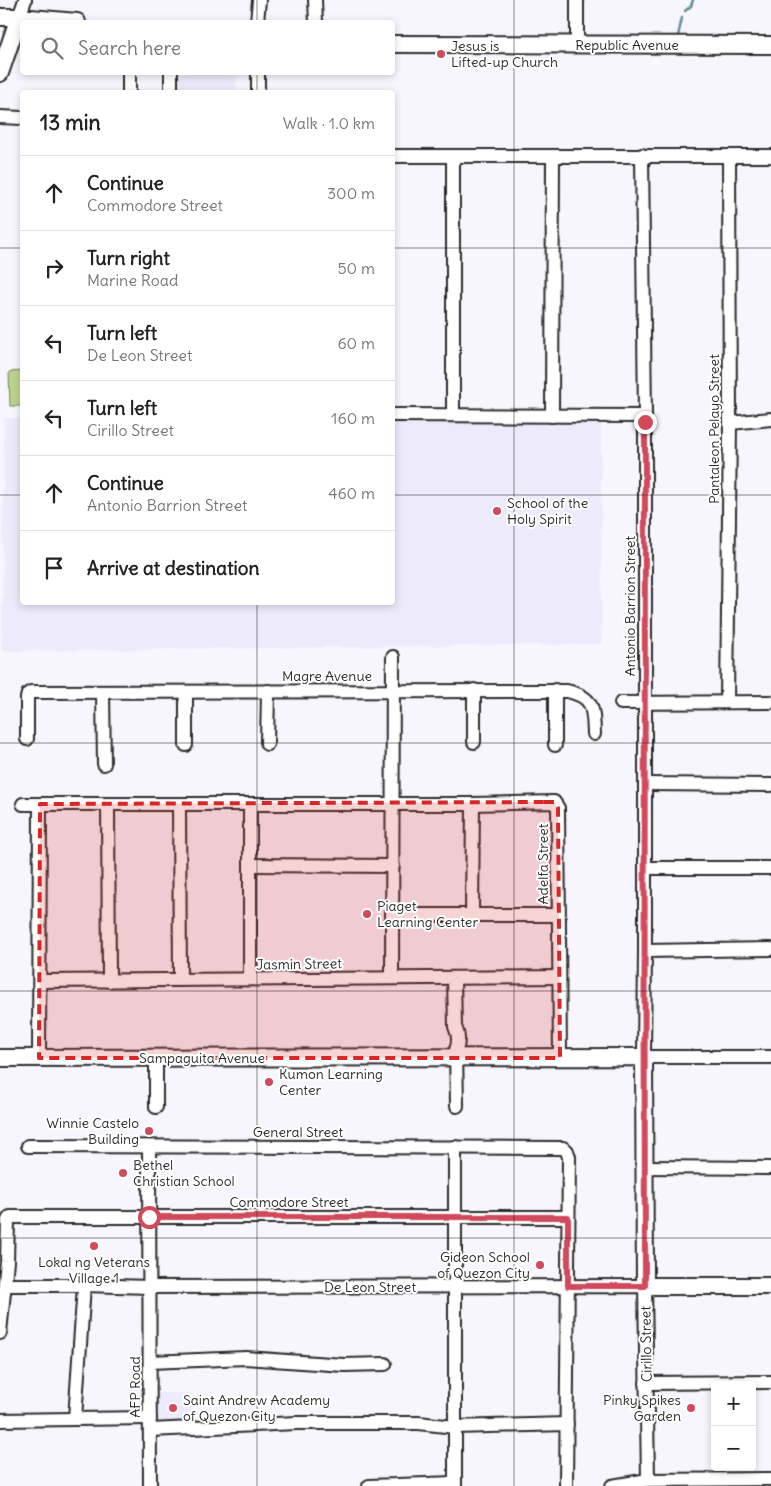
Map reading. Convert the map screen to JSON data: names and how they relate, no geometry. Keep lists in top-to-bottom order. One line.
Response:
{"streets":{"main road":["Republic Avenue","Sampaguita Avenue","De Leon Street","Cirillo Street"],"street":["Pantaleon Pelayo Street","Antonio Barrion Street","Magre Avenue","Adelfa Street","Jasmin Street","General Street","Commodore Street","AFP Road"]},"crossings":[["Antonio Barrion Street","Sampaguita Avenue"],["Antonio Barrion Street","Cirillo Street"],["Adelfa Street","Jasmin Street"],["Adelfa Street","Sampaguita Avenue"],["Sampaguita Avenue","Cirillo Street"],["General Street","Commodore Street"],["General Street","AFP Road"],["Commodore Street","De Leon Street"],["Commodore Street","AFP Road"],["De Leon Street","Cirillo Street"],["De Leon Street","AFP Road"]],"places":["Jesus is Lifted-up Church","School of the Holy Spirit","Piaget Learning Center","Kumon Learning Center","Winnie Castelo Building","Bethel Christian School","Lokal ng Veterans Village 1","Gideon School of Quezon City","Saint Andrew Academy of Quezon City","Pinky Spikes Garden"],"page":{"search":"Search here","heading":["13 min","Walk · 1.0 km"],"list":[["Continue","Commodore Street","300 m"],["Turn right","Marine Road","50 m"],["Turn left","De Leon Street","60 m"],["Turn left","Cirillo Street","160 m"],["Continue","Antonio Barrion Street","460 m"],"Arrive at destination"],"map_buttons":["+","−"]}}
